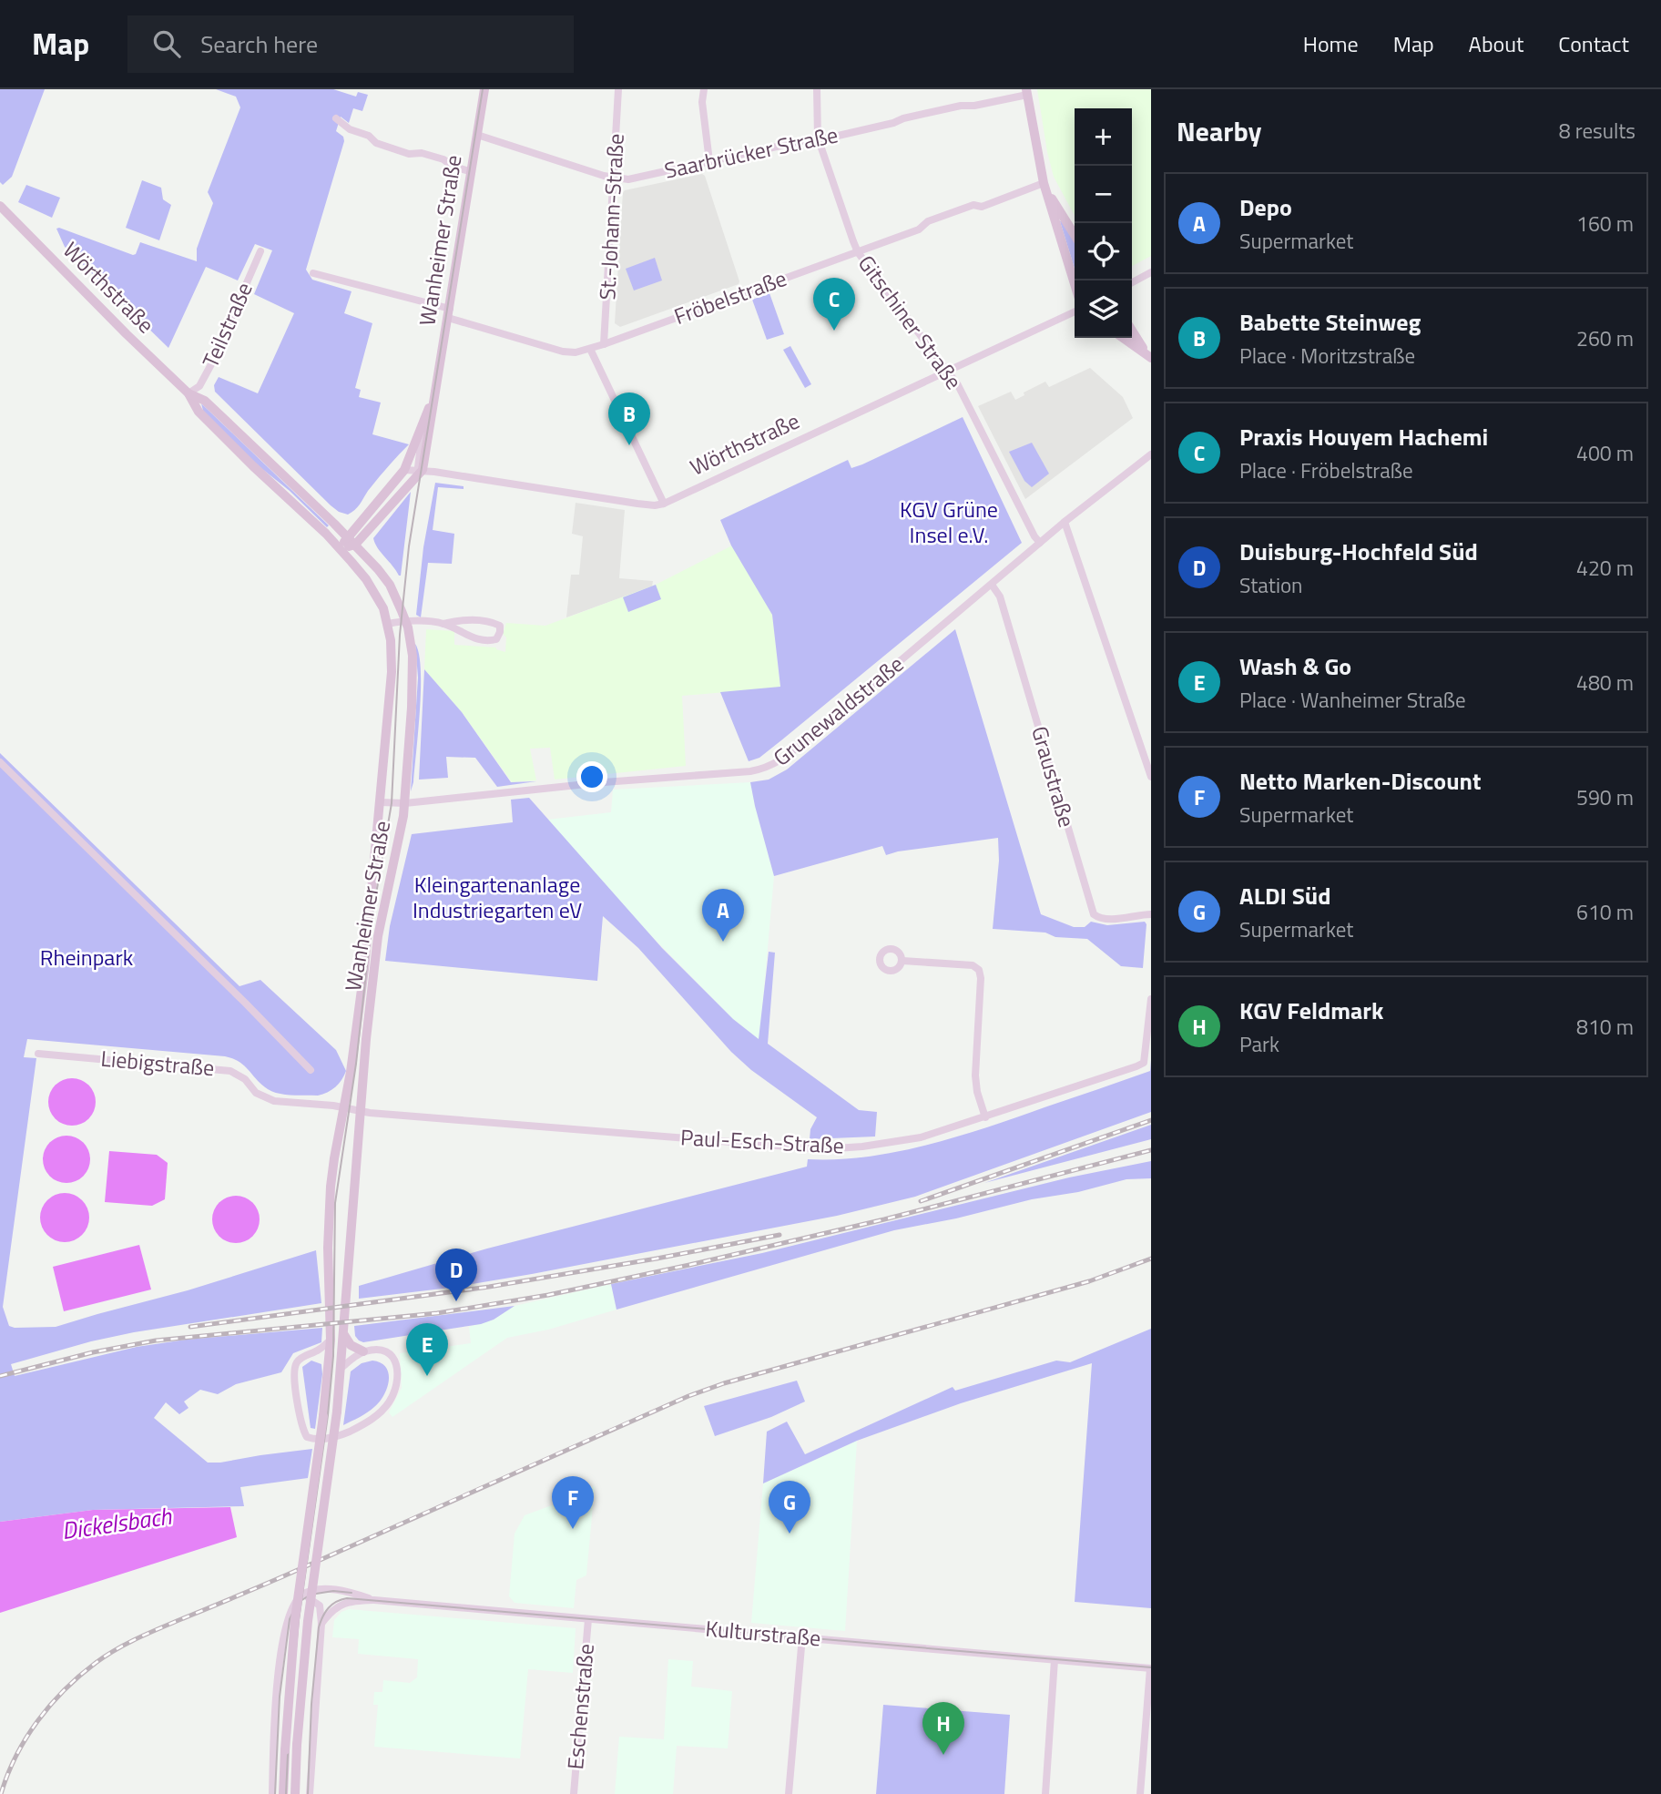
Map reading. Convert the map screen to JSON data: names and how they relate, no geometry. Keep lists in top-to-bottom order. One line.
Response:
{"streets":{"street":["Saarbrücker Straße","St.-Johann-Straße","Wanheimer Straße","Wörthstraße","Fröbelstraße","Gitschiner Straße","Teilstraße","Grunewaldstraße","Graustraße","Liebigstraße","Paul-Esch-Straße","Kulturstraße","Eschenstraße"]},"crossings":[["Saarbrücker Straße","St.-Johann-Straße"],["Saarbrücker Straße","Wanheimer Straße"],["Saarbrücker Straße","Gitschiner Straße"],["St.-Johann-Straße","Fröbelstraße"],["Wanheimer Straße","Wörthstraße"],["Wanheimer Straße","Fröbelstraße"],["Wanheimer Straße","Grunewaldstraße"],["Wanheimer Straße","Liebigstraße"],["Wanheimer Straße","Paul-Esch-Straße"],["Wörthstraße","Gitschiner Straße"],["Wörthstraße","Teilstraße"],["Fröbelstraße","Gitschiner Straße"],["Gitschiner Straße","Grunewaldstraße"],["Grunewaldstraße","Graustraße"],["Liebigstraße","Paul-Esch-Straße"],["Kulturstraße","Eschenstraße"]],"water":["Dickelsbach"],"parks":["KGV Grüne Insel e.V.","Kleingartenanlage Industriegarten eV","Rheinpark"],"page":{"header":"Map","search":"Search here","nav":["Home","Map","About","Contact"],"heading":["Nearby","8 results"],"map_buttons":["+","−"],"list":[{"mark":"A","name":"Depo","note":"Supermarket","value":"160 m"},{"mark":"B","name":"Babette Steinweg","note":"Place · Moritzstraße","value":"260 m"},{"mark":"C","name":"Praxis Houyem Hachemi","note":"Place · Fröbelstraße","value":"400 m"},{"mark":"D","name":"Duisburg-Hochfeld Süd","note":"Station","value":"420 m"},{"mark":"E","name":"Wash & Go","note":"Place · Wanheimer Straße","value":"480 m"},{"mark":"F","name":"Netto Marken-Discount","note":"Supermarket","value":"590 m"},{"mark":"G","name":"ALDI Süd","note":"Supermarket","value":"610 m"},{"mark":"H","name":"KGV Feldmark","note":"Park","value":"810 m"}],"pins":["C","B","A","D","E","F","G","H"]}}
